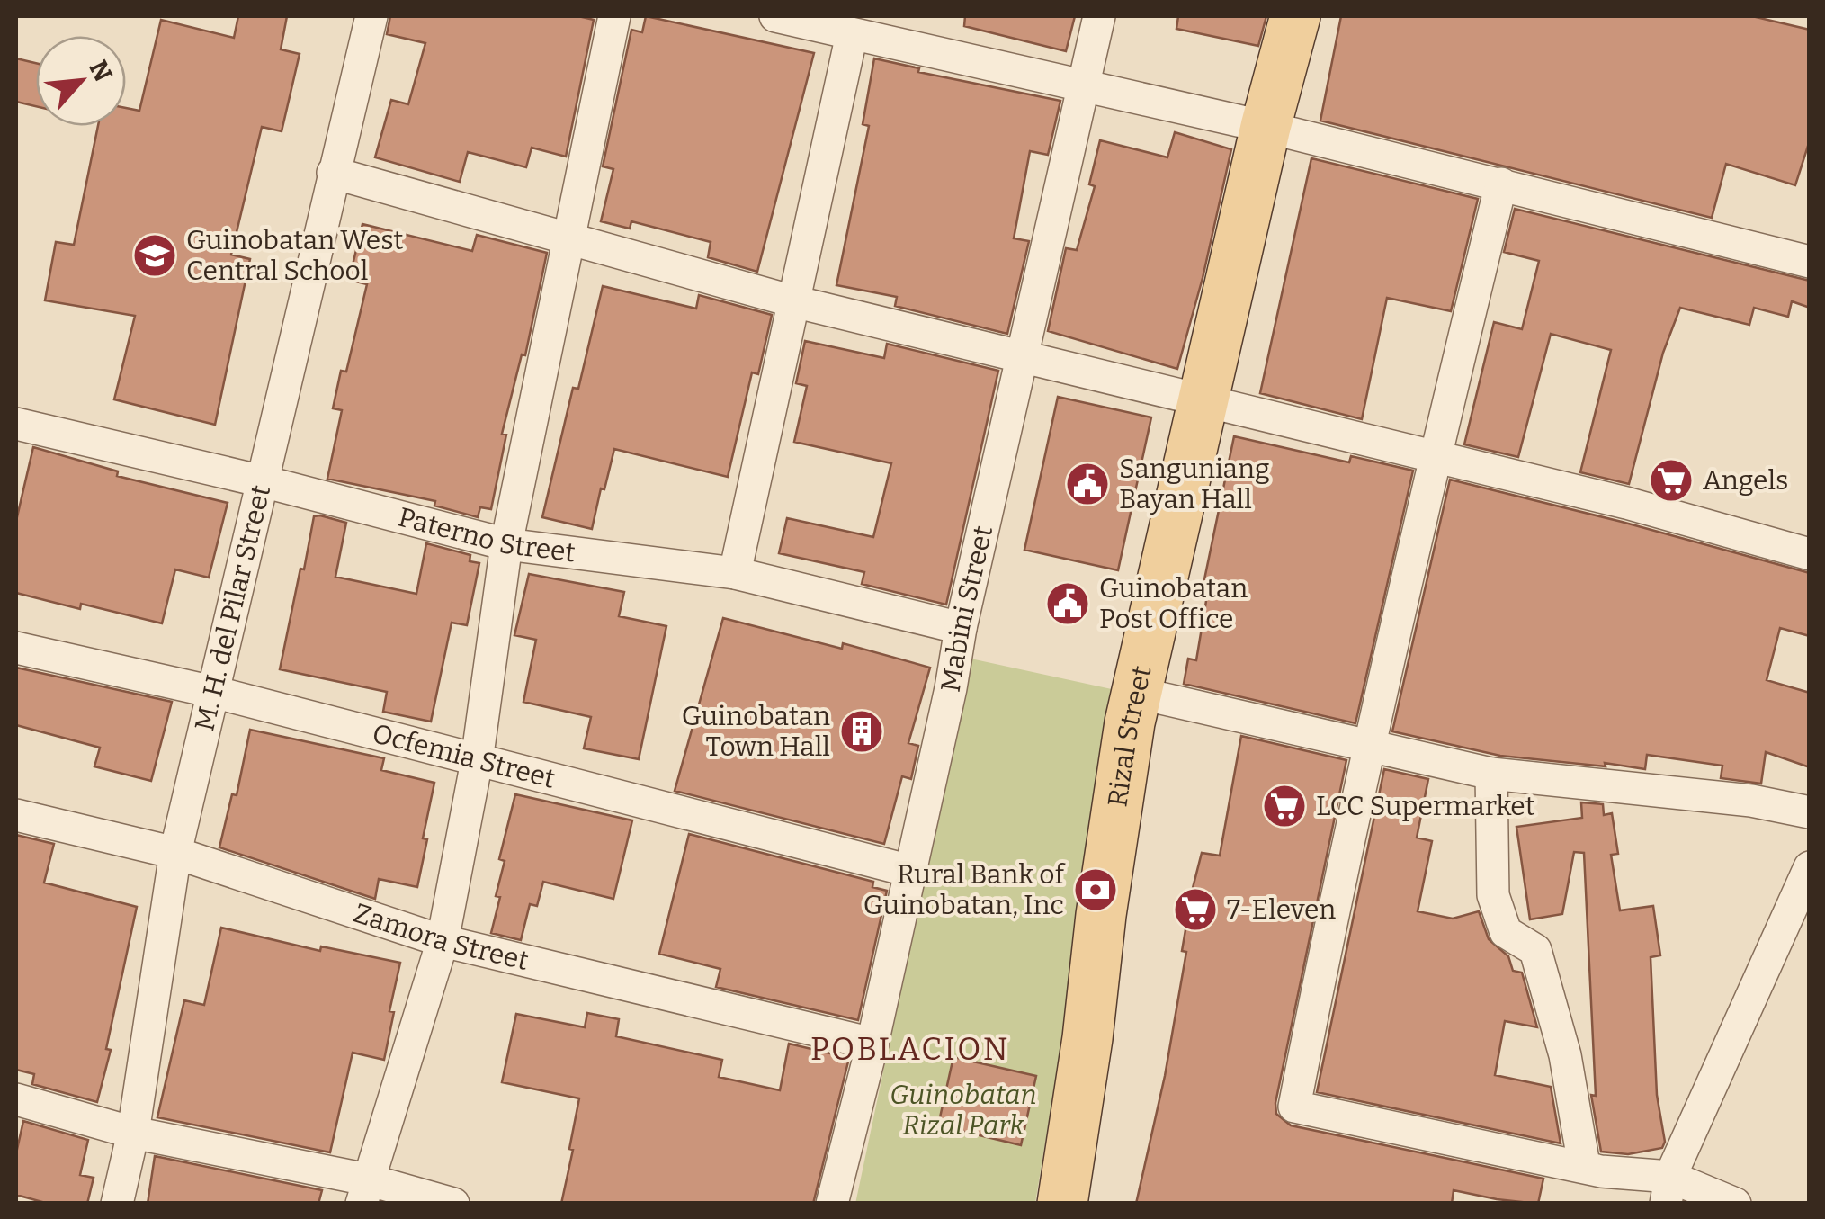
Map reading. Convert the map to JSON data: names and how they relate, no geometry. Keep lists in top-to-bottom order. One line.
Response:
{"streets":{"main road":["Rizal Street"],"street":["Paterno Street","M. H. del Pilar Street","Mabini Street","Ocfemia Street","Zamora Street"]},"crossings":[["Paterno Street","M. H. del Pilar Street"],["Paterno Street","Mabini Street"],["M. H. del Pilar Street","Ocfemia Street"],["M. H. del Pilar Street","Zamora Street"],["Mabini Street","Ocfemia Street"],["Mabini Street","Zamora Street"]],"districts":["POBLACION"],"parks":["Guinobatan Rizal Park"],"places":{"school or university":["Guinobatan West Central School"],"supermarket":["Angels","LCC Supermarket","7-Eleven"],"public building":["Sanguniang Bayan Hall","Guinobatan Post Office"],"building":["Guinobatan Town Hall"],"bank":["Rural Bank of Guinobatan, Inc"]},"north":"top right"}
